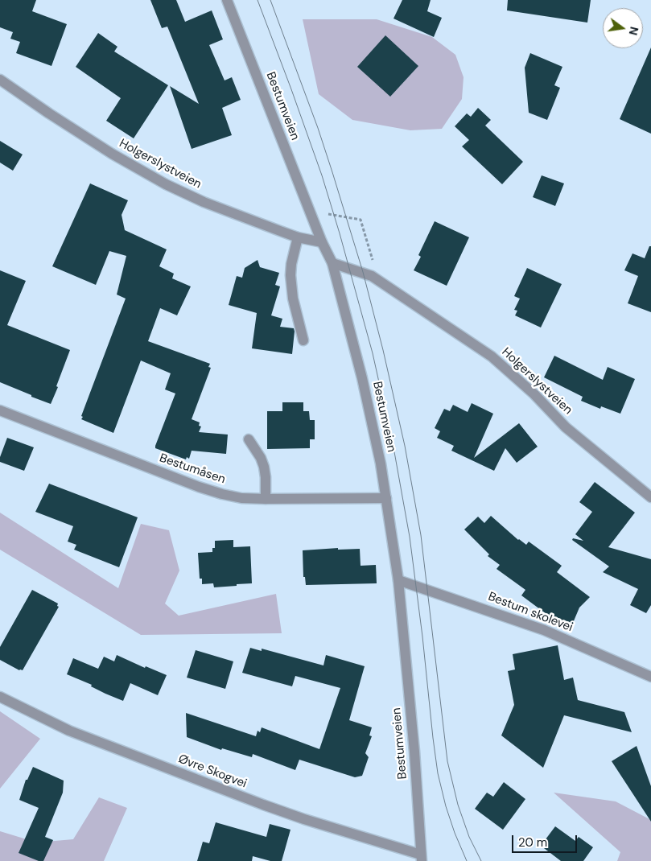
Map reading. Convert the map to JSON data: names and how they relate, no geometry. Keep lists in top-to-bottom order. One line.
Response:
{"streets":{"street":["Bestumveien","Holgerslystveien","Bestumåsen","Bestum skolevei","Øvre Skogvei"]},"crossings":[["Bestumveien","Holgerslystveien"],["Bestumveien","Bestumåsen"],["Bestumveien","Bestum skolevei"],["Bestumveien","Øvre Skogvei"]],"scale_bar":"20 m","north":"right"}
